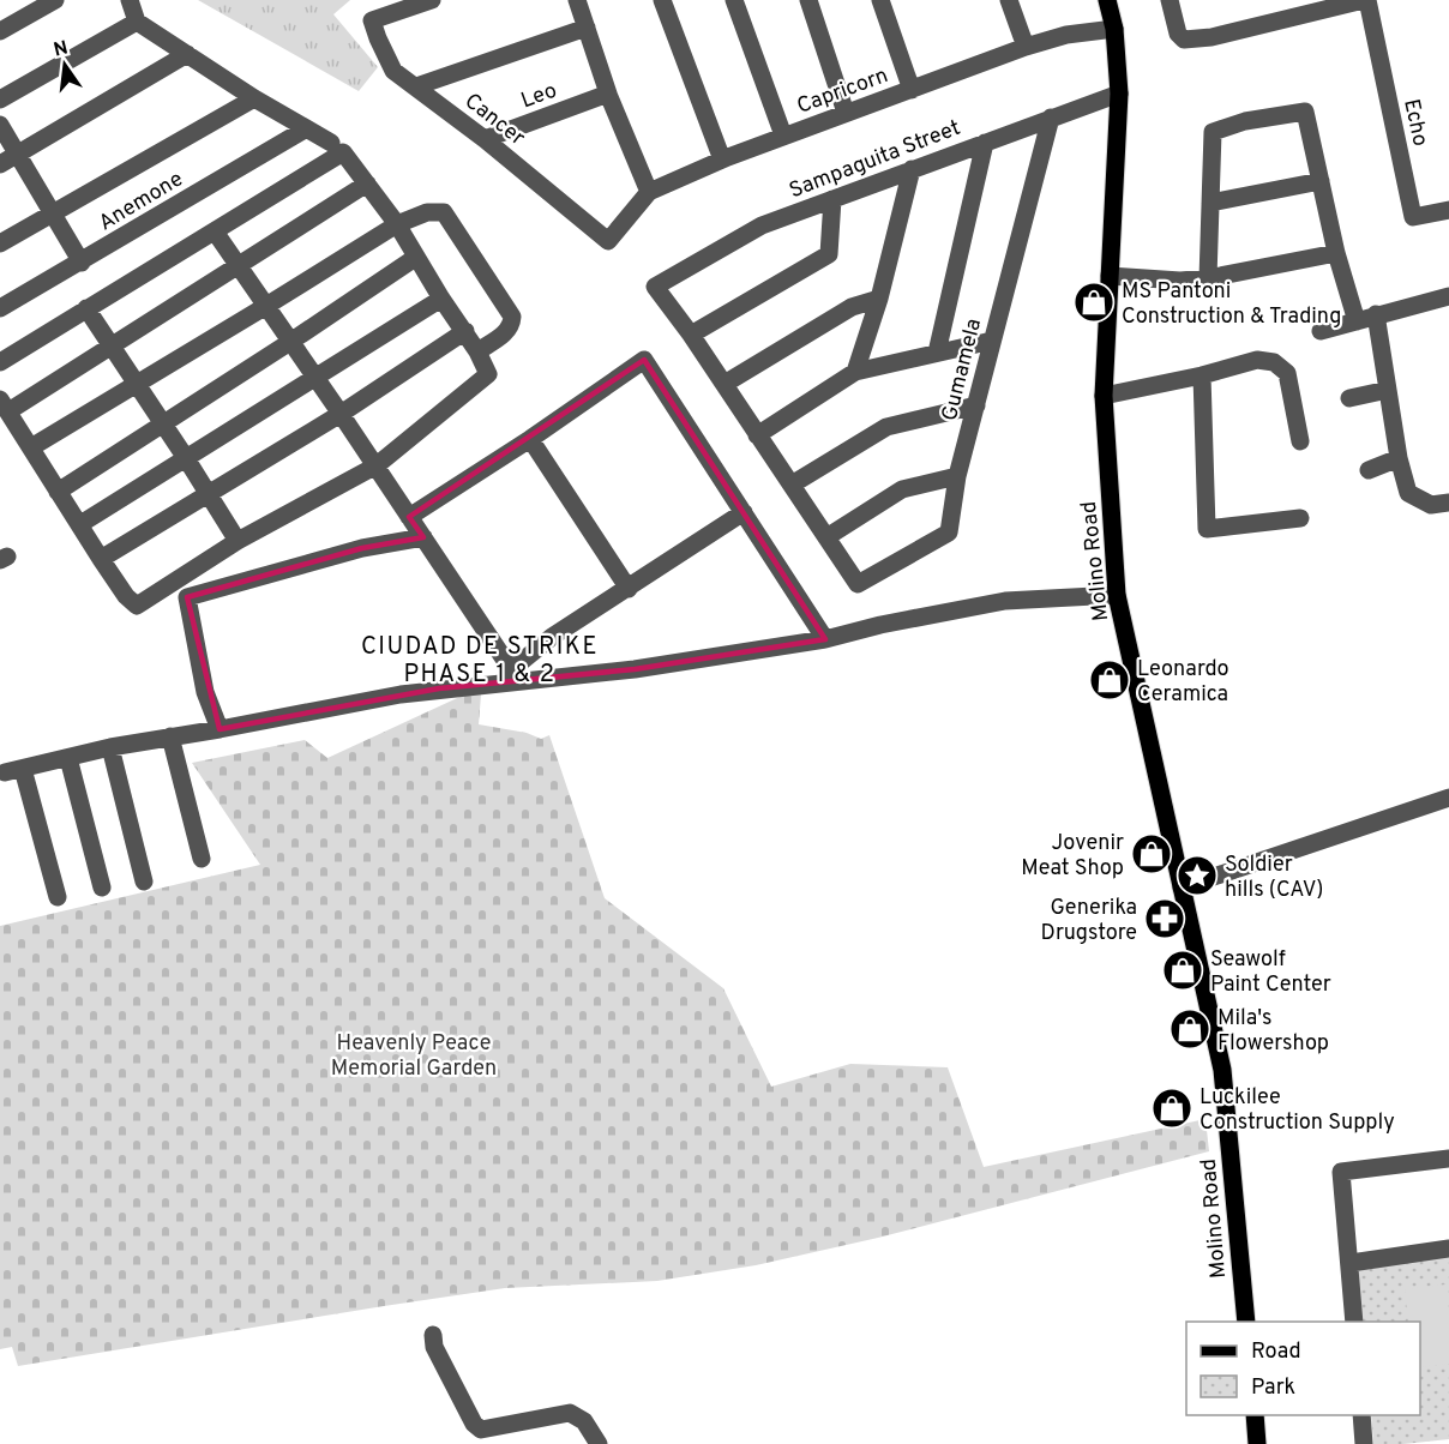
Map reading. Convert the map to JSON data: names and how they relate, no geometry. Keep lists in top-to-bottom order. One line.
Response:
{"streets":{"main road":["Molino Road"],"street":["Capricorn","Leo","Cancer","Echo","Sampaguita Street","Anemone","Gumamela"]},"crossings":[["Capricorn","Cancer"],["Capricorn","Molino Road"],["Leo","Cancer"],["Sampaguita Street","Gumamela"],["Sampaguita Street","Molino Road"]],"districts":["CIUDAD DE STRIKE PHASE 1 & 2"],"parks":["Heavenly Peace Memorial Garden"],"places":{"shop":["MS Pantoni Construction & Trading","Leonardo Ceramica","Jovenir Meat Shop","Seawolf Paint Center","Mila's Flowershop","Luckilee Construction Supply"],"place":["Soldier hills (CAV)"],"pharmacy":["Generika Drugstore"]},"legend":["Road","Park"],"north":"top"}
